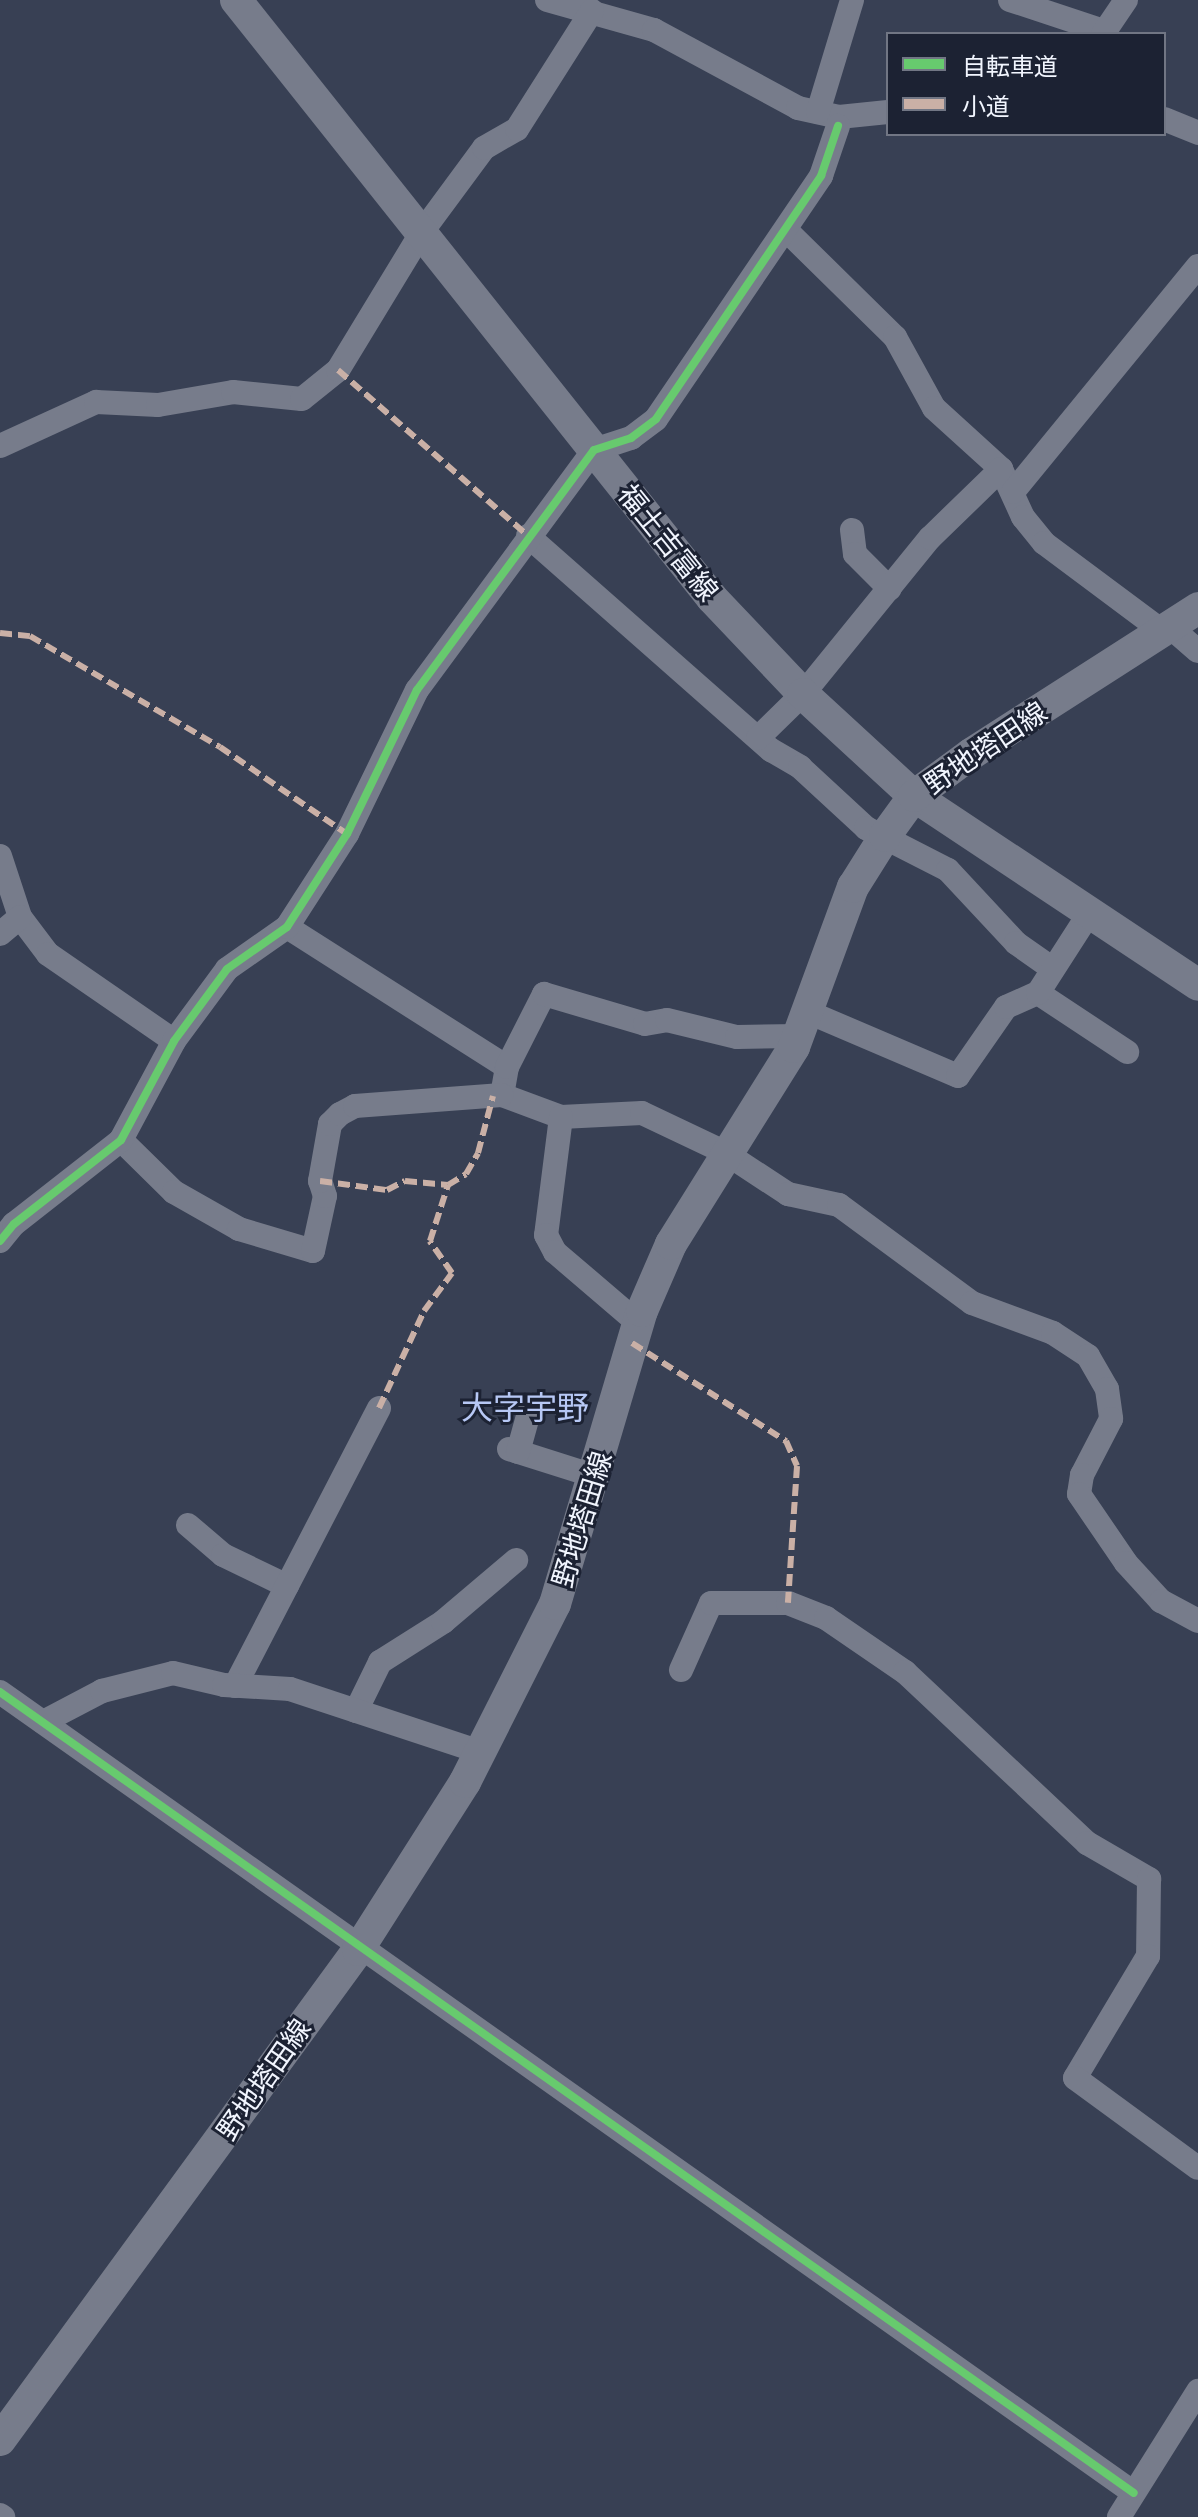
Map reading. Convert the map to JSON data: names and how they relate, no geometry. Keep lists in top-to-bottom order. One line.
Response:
{"streets":{"main road":["福土吉富線","野地塔田線"]},"crossings":[["福土吉富線","野地塔田線"]],"districts":["大字宇野"],"legend":["自転車道","小道"]}
